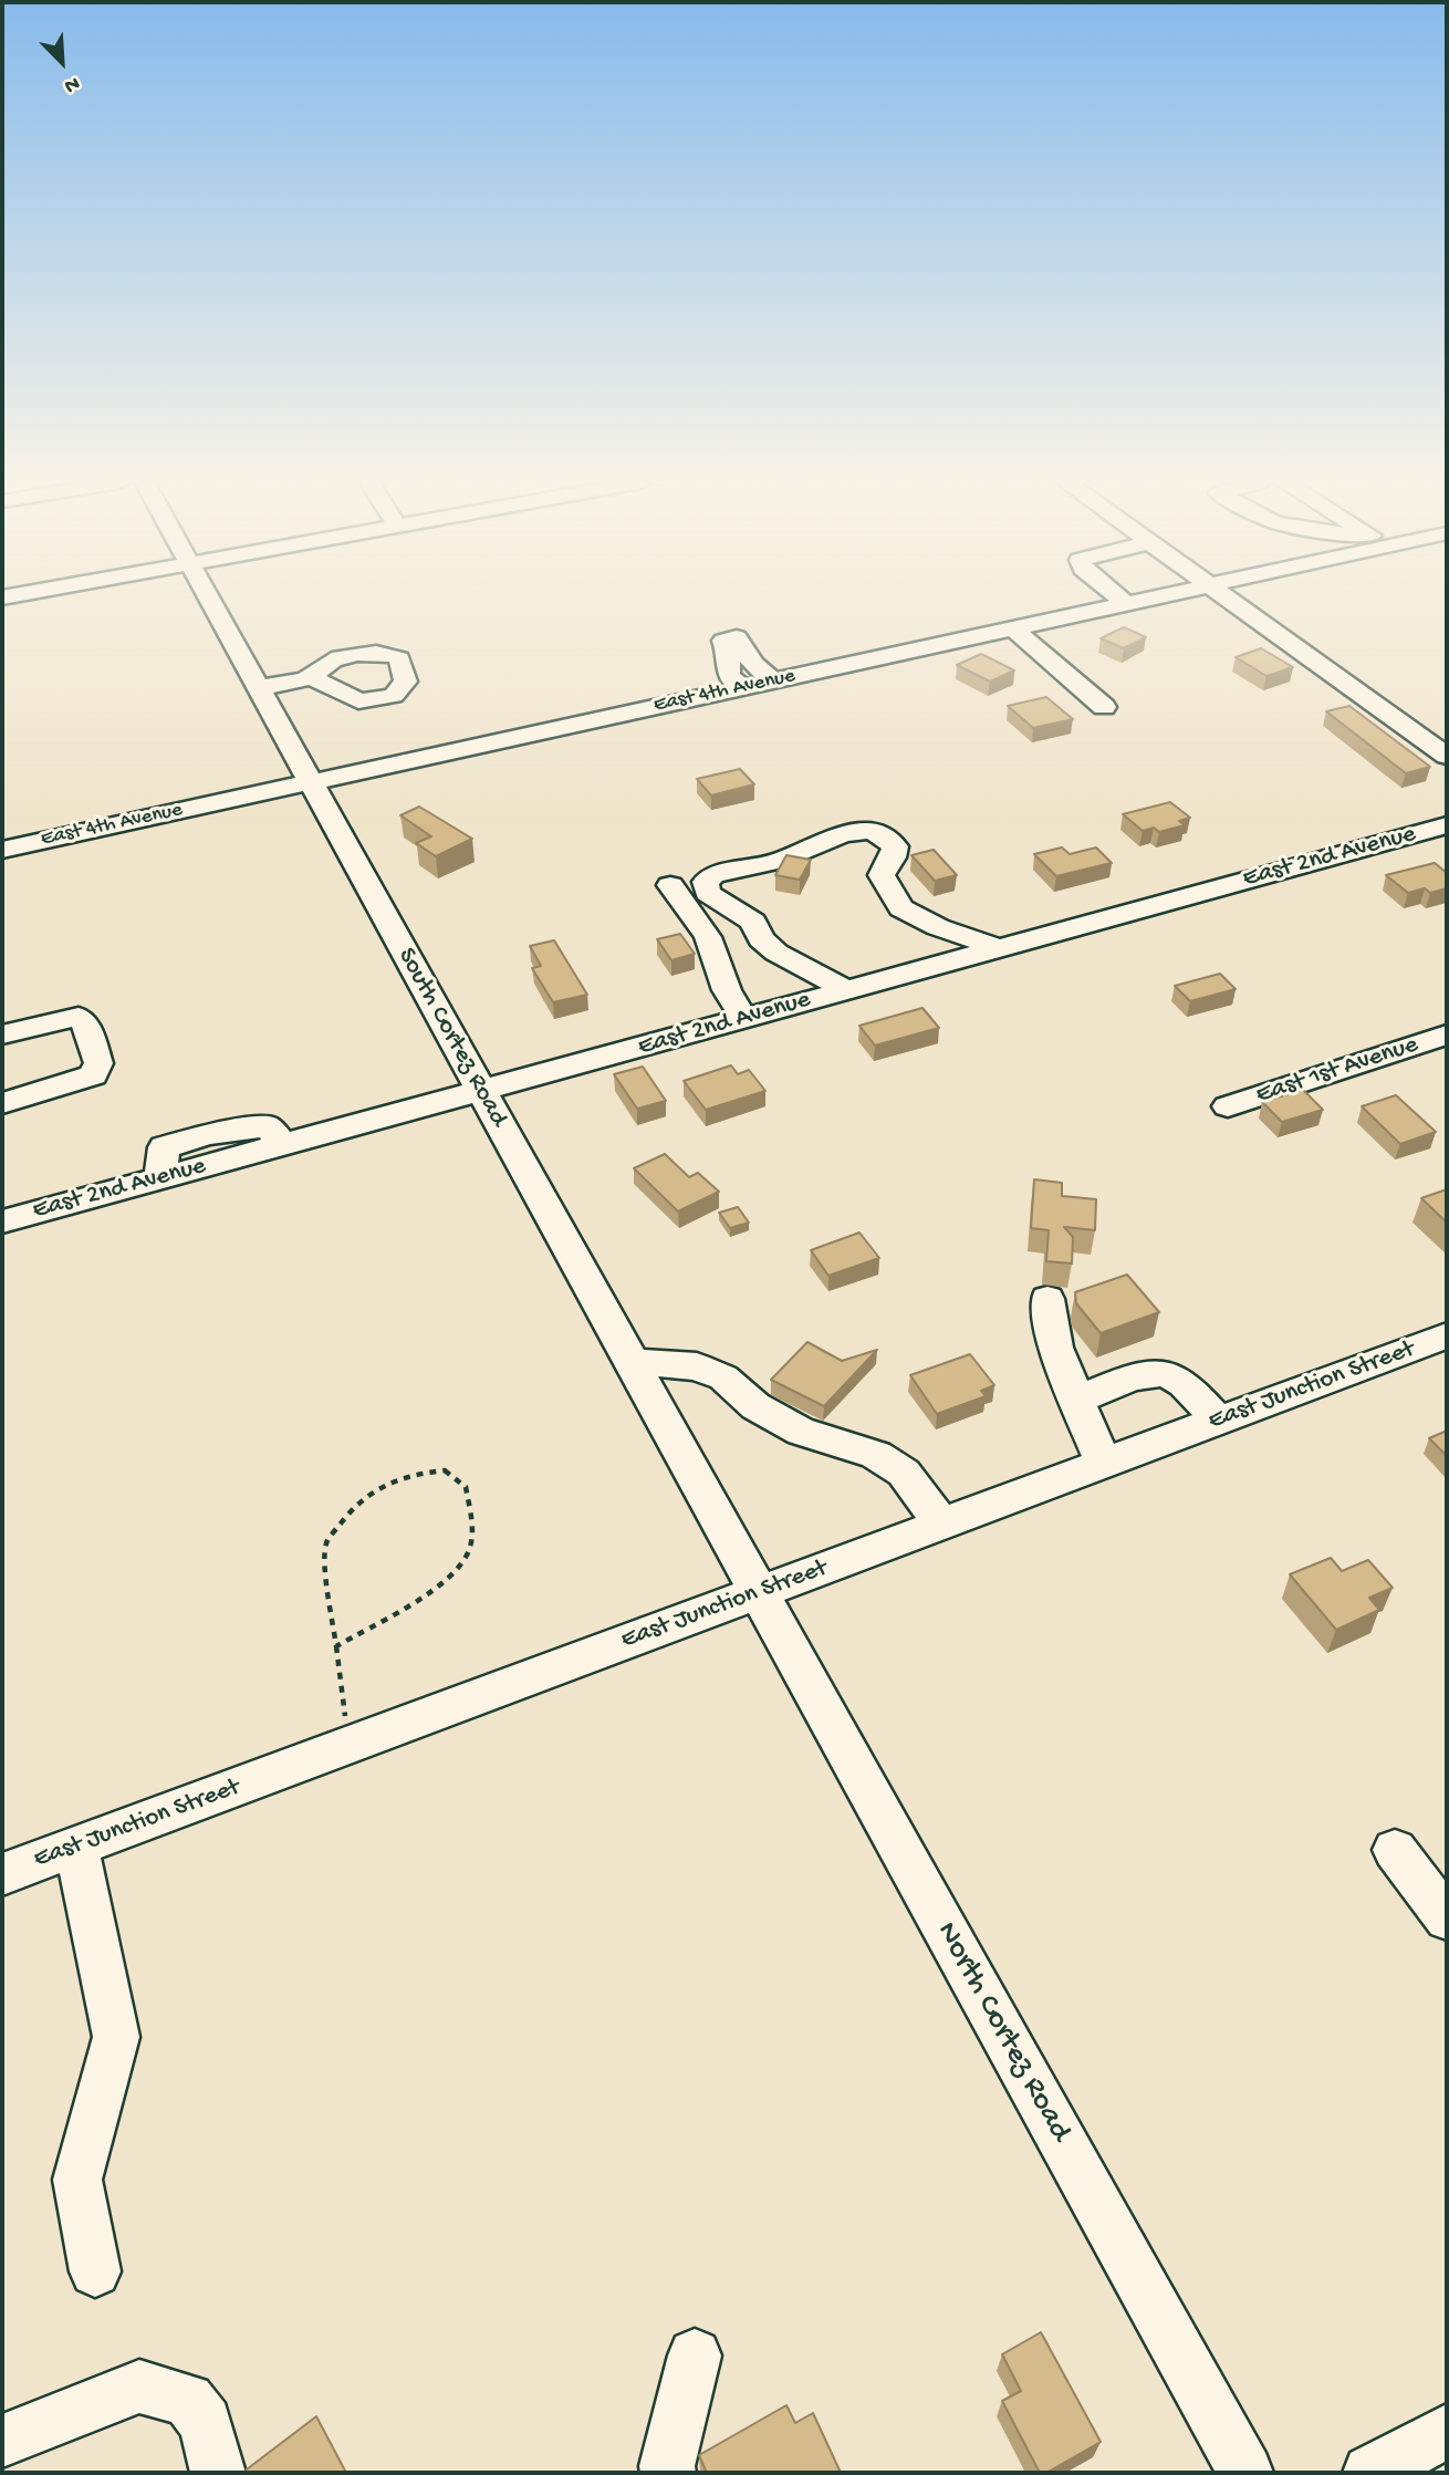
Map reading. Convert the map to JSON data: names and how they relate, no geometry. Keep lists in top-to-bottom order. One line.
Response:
{"streets":{"street":["East 4th Avenue","East 2nd Avenue","South Cortez Road","East 1st Avenue","East Junction Street","North Cortez Road"]},"crossings":[["East 4th Avenue","South Cortez Road"],["East 2nd Avenue","South Cortez Road"],["South Cortez Road","East Junction Street"],["South Cortez Road","North Cortez Road"],["East Junction Street","North Cortez Road"]],"north":"bottom right"}
